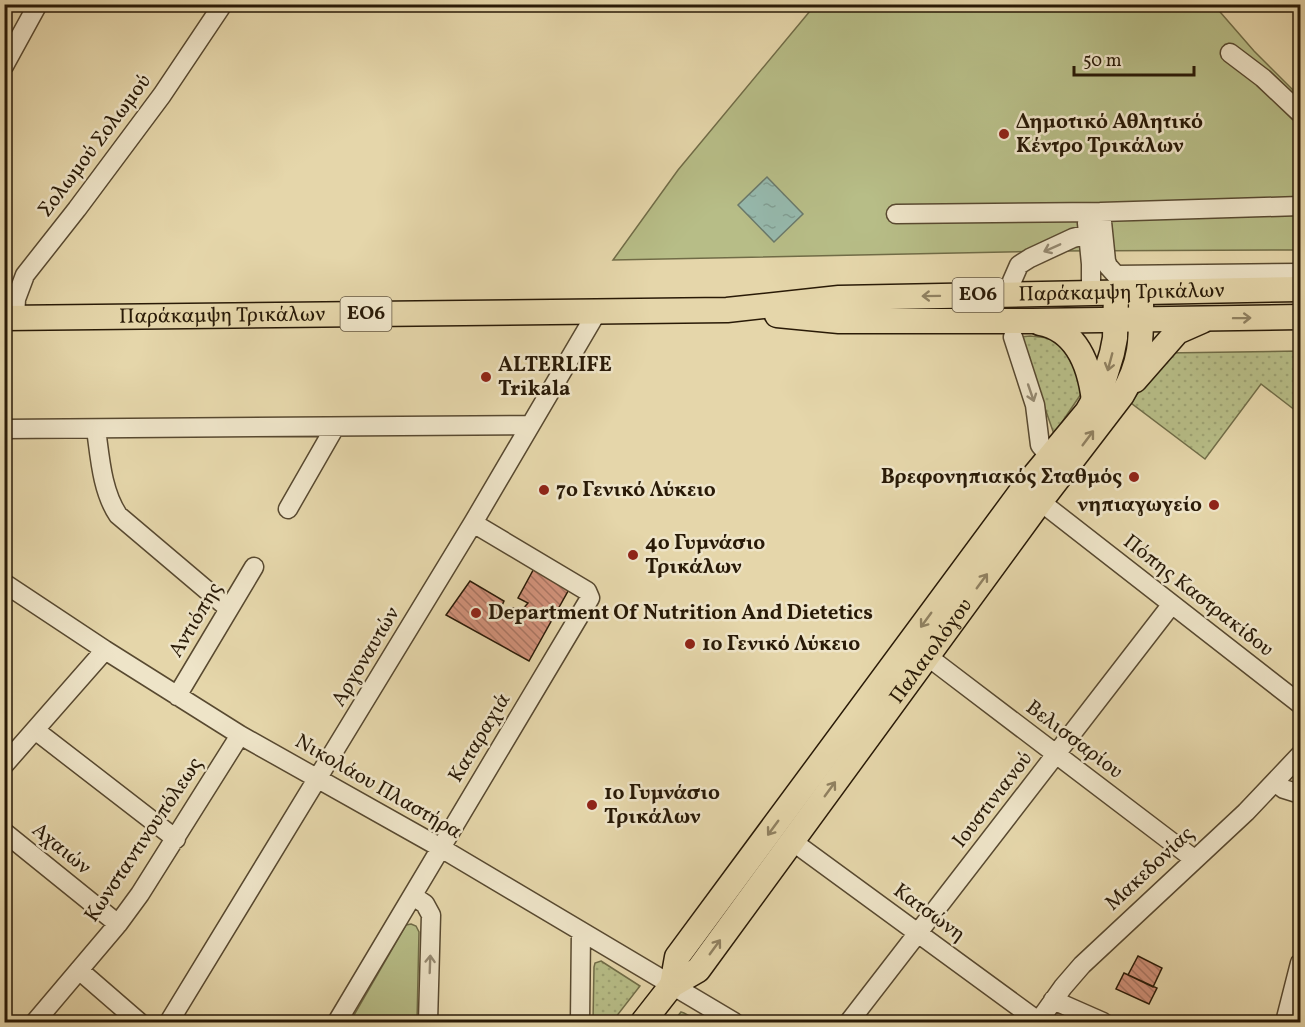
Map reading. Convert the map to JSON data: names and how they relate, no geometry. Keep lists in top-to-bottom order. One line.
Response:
{"streets":{"main road":["Παράκαμψη Τρικάλων","ΕΟ6","Παλαιολόγου"],"street":["Σολωμού Σολωμού","Πόπης Καστρακίδου","Αντιόπης","Αργοναυτών","Καταραχιά","Βελισσαρίου","Νικολάου Πλαστήρα","Ιουστινιανού","Κωνσταντινουπόλεως","Αχαιών","Μακεδονίας","Κατσώνη"]},"crossings":[["Σολωμού Σολωμού","Παράκαμψη Τρικάλων"],["Παράκαμψη Τρικάλων","Παλαιολόγου"],["Παράκαμψη Τρικάλων","Αργοναυτών"],["Πόπης Καστρακίδου","Παλαιολόγου"],["Πόπης Καστρακίδου","Ιουστινιανού"],["Αντιόπης","Νικολάου Πλαστήρα"],["Παλαιολόγου","Βελισσαρίου"],["Παλαιολόγου","Νικολάου Πλαστήρα"],["Παλαιολόγου","Κατσώνη"],["Αργοναυτών","Καταραχιά"],["Αργοναυτών","Νικολάου Πλαστήρα"],["Καταραχιά","Νικολάου Πλαστήρα"],["Βελισσαρίου","Ιουστινιανού"],["Βελισσαρίου","Μακεδονίας"],["Νικολάου Πλαστήρα","Κωνσταντινουπόλεως"],["Ιουστινιανού","Κατσώνη"],["Κωνσταντινουπόλεως","Αχαιών"],["Μακεδονίας","Κατσώνη"]],"places":["Δημοτικό Αθλητικό Κέντρο Τρικάλων","ALTERLIFE Trikala","Βρεφονηπιακός Σταθμός","7ο Γενικό Λύκειο","νηπιαγωγείο","4ο Γυμνάσιο Τρικάλων","Department Of Nutrition And Dietetics","1ο Γενικό Λύκειο","1ο Γυμνάσιο Τρικάλων"],"scale_bar":"50 m"}
